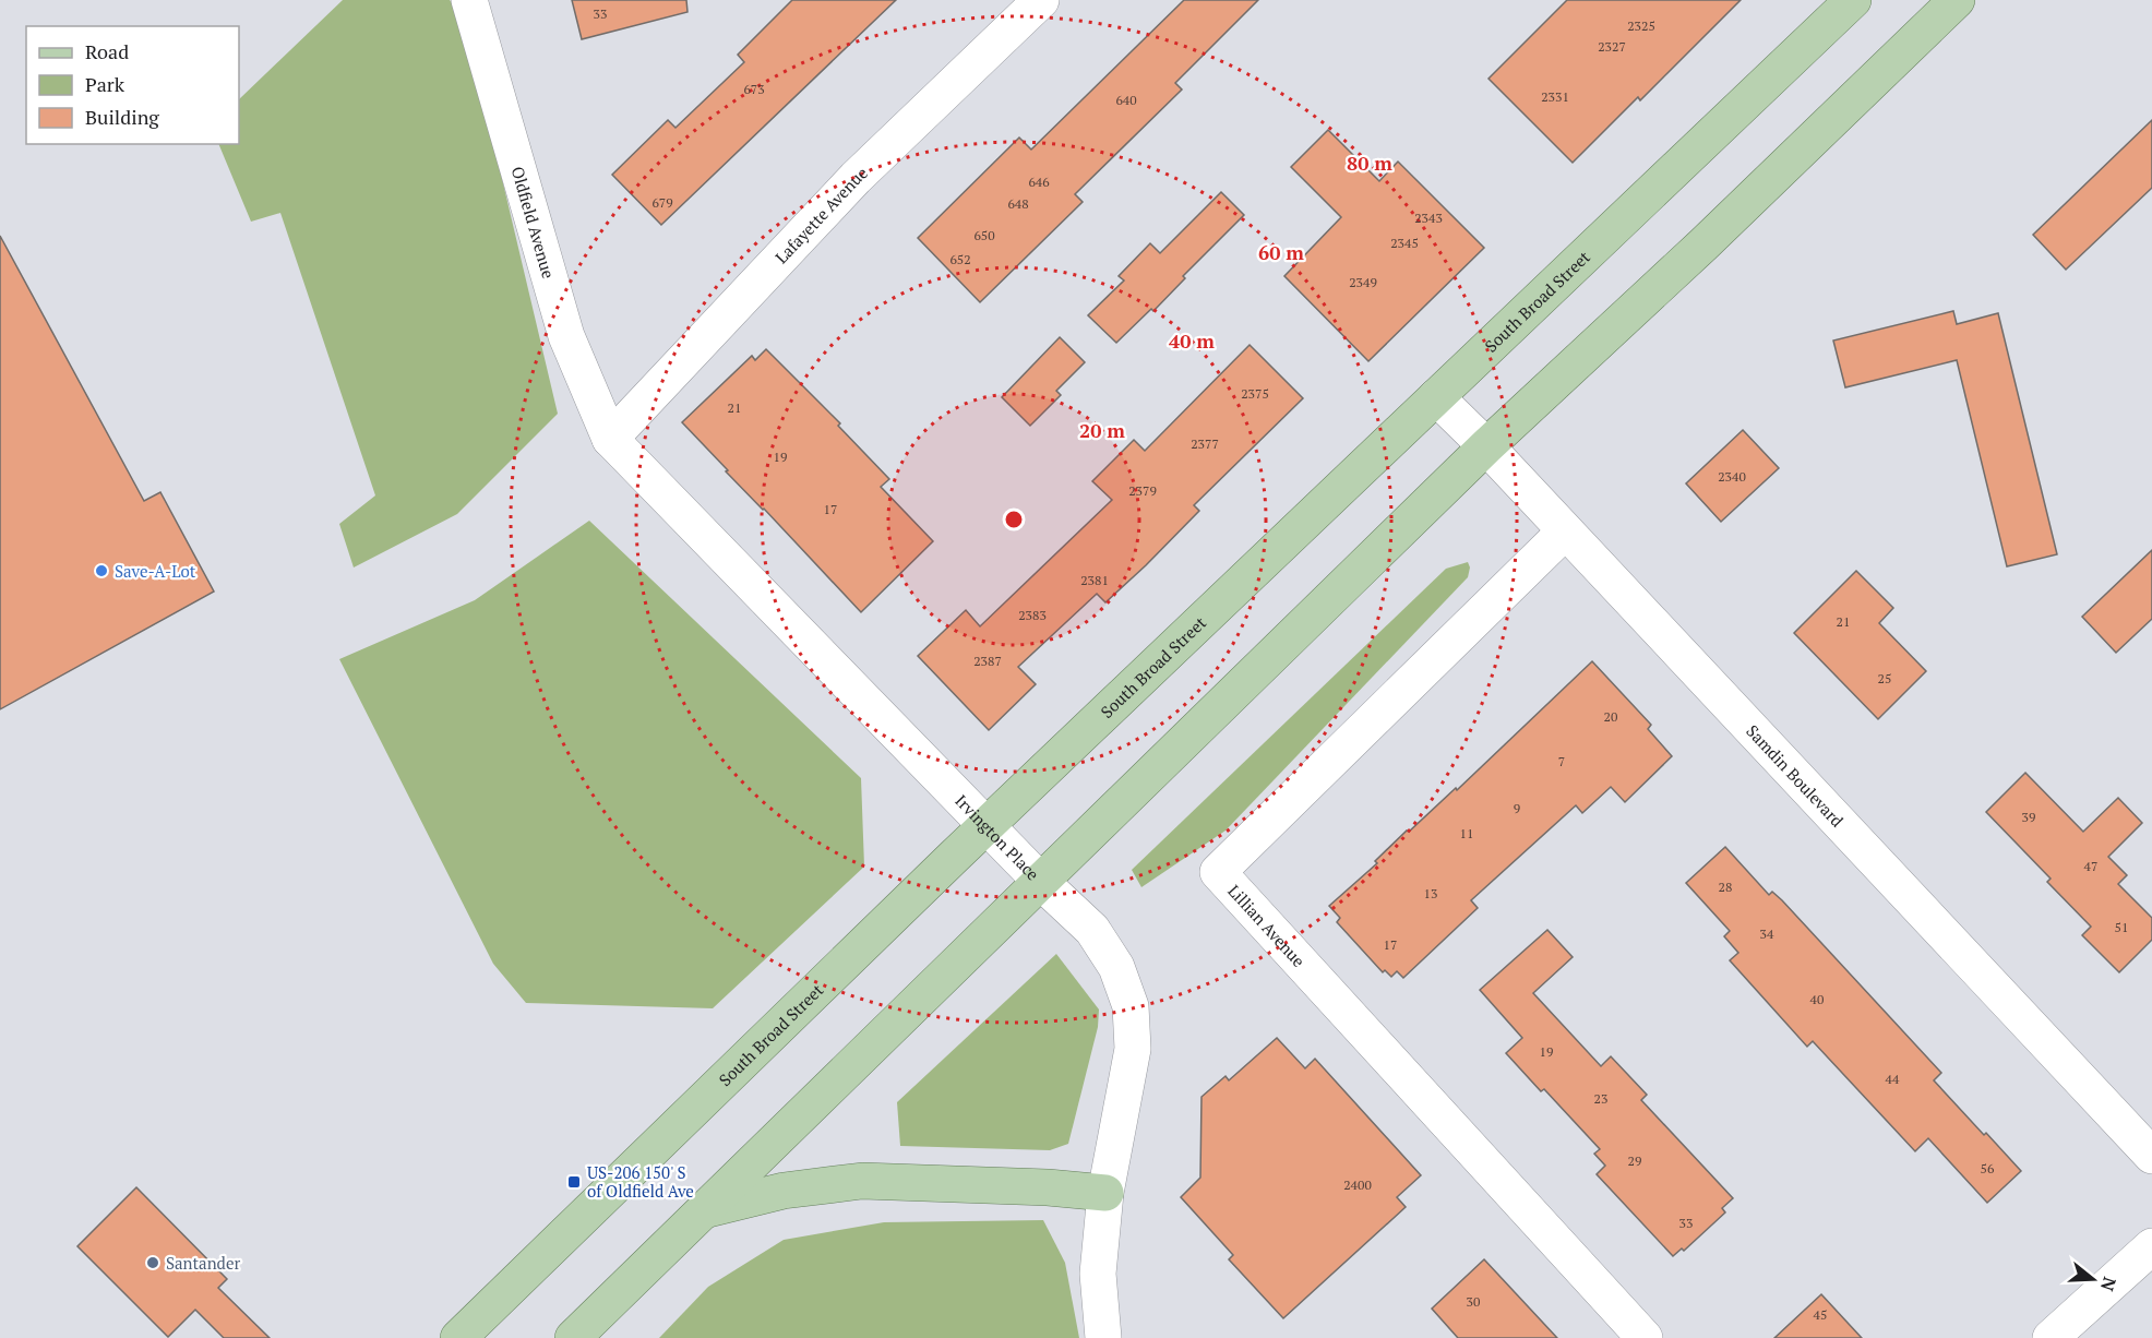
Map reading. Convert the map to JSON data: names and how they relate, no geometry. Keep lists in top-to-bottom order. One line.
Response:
{"streets":{"main road":["South Broad Street"],"street":["Lafayette Avenue","Oldfield Avenue","Samdin Boulevard","Irvington Place","Lillian Avenue"]},"crossings":[["Lafayette Avenue","Oldfield Avenue"],["Lafayette Avenue","Irvington Place"],["Oldfield Avenue","Irvington Place"],["South Broad Street","Samdin Boulevard"],["South Broad Street","Irvington Place"],["Samdin Boulevard","Lillian Avenue"]],"places":{"other":["Save-A-Lot","Santander"],"transit":["US-206 150' S of Oldfield Ave"]},"house_numbers":["33","2325","2327","673","2331","640","646","679","648","2343","650","2345","652","2349","2375","21","2377","19","2340","2379","17","2381","2383","21","2387","25","20","7","9","39","11","47","28","13","51","34","17","40","19","44","23","29","56","2400","33","30","45"],"legend":["Road","Park","Building"],"north":"right","rings":["80 m","60 m","40 m","20 m"]}
